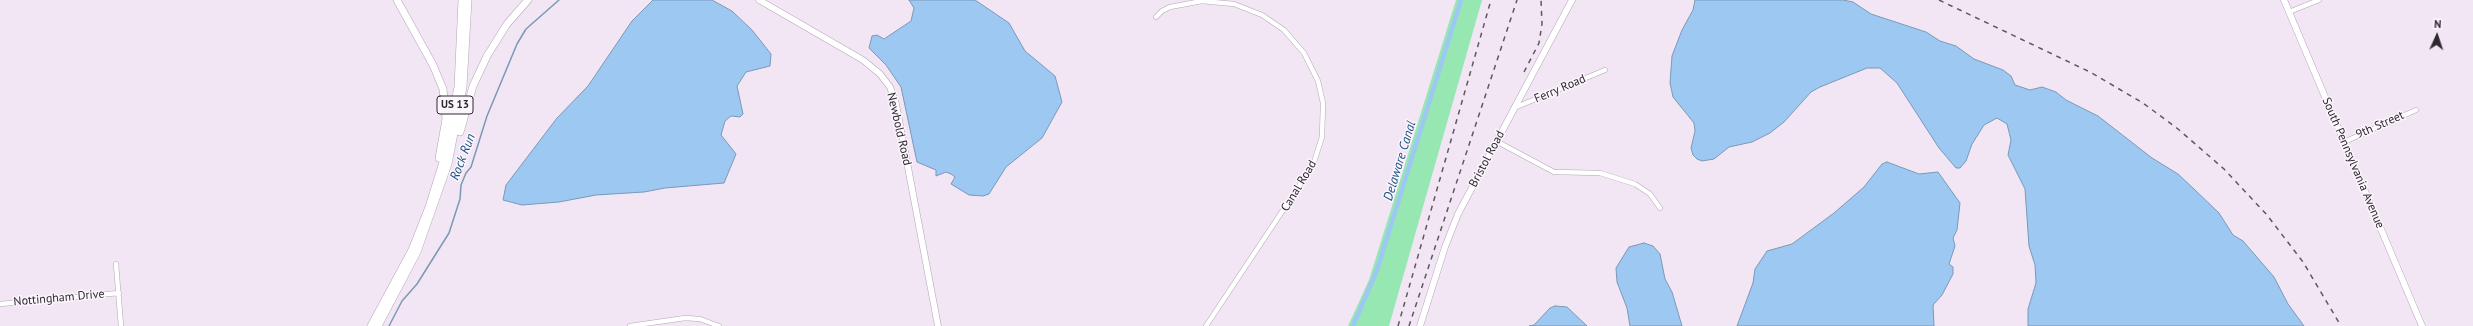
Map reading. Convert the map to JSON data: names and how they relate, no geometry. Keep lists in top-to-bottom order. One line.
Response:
{"streets":{"highway":["US 13"],"main road":["Newbold Road","Bristol Road","South Pennsylvania Avenue"],"street":["Ferry Road","9th Street","Canal Road","Nottingham Drive"]},"crossings":[["Ferry Road","Bristol Road"],["9th Street","South Pennsylvania Avenue"]],"water":["Rock Run","Delaware Canal"],"north":"top"}
